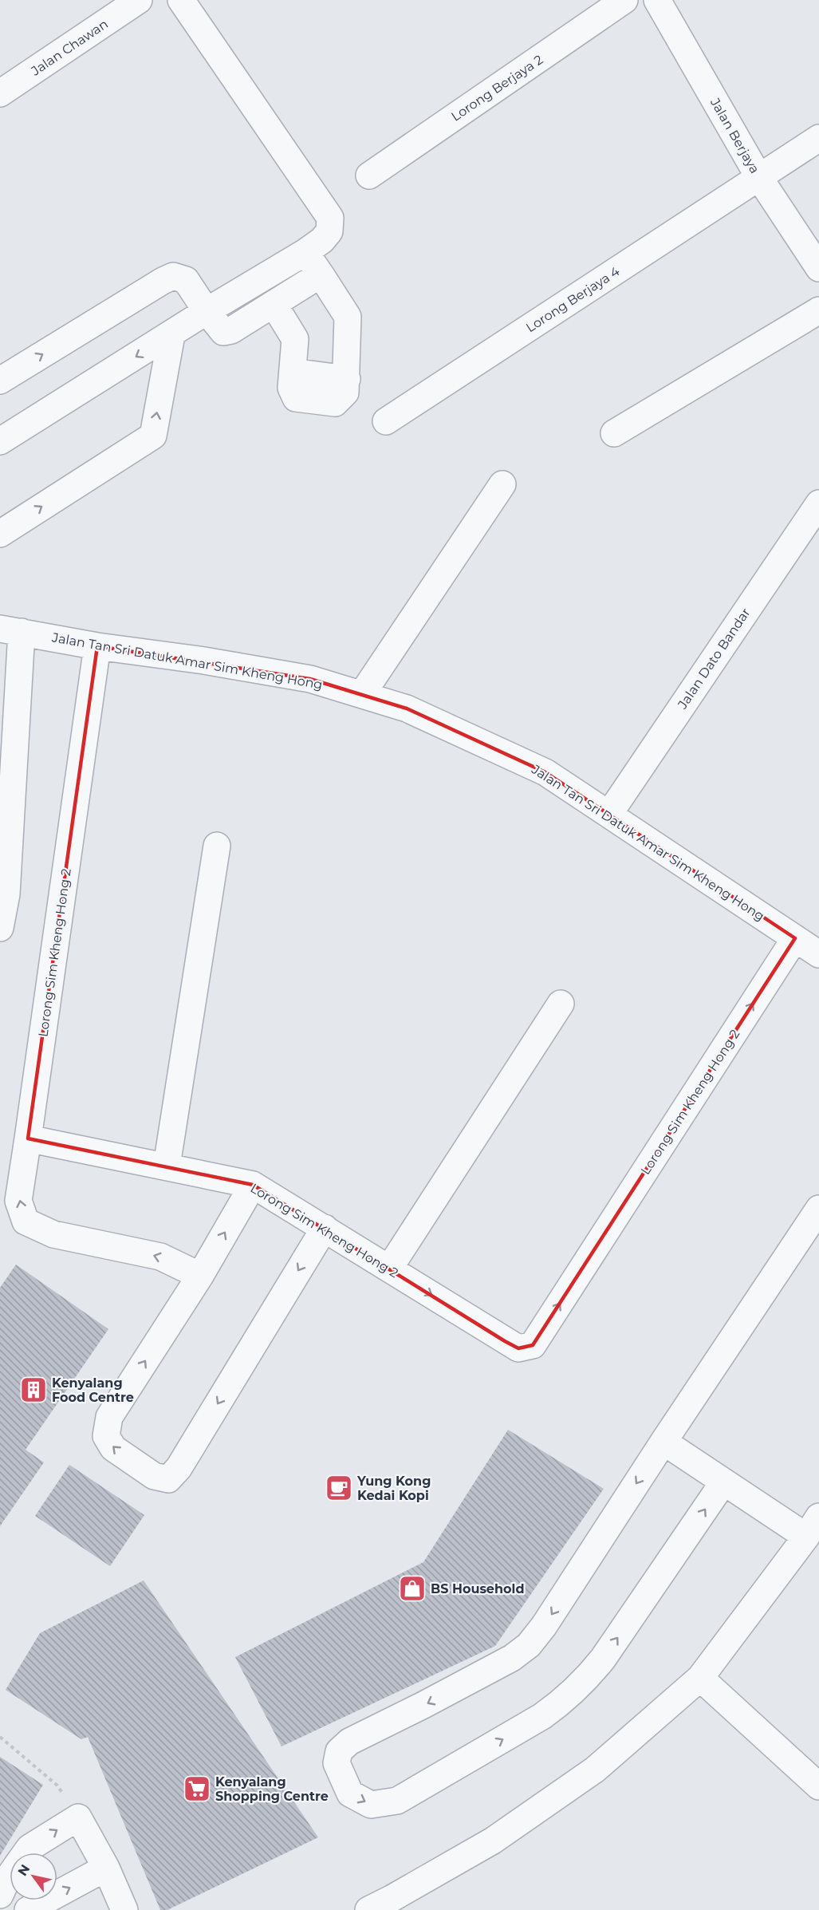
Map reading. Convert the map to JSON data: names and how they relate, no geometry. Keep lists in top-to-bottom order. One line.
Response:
{"streets":{"street":["Jalan Chawan","Lorong Berjaya 2","Jalan Berjaya","Lorong Berjaya 4","Jalan Dato Bandar","Jalan Tan Sri Datuk Amar Sim Kheng Hong","Lorong Sim Kheng Hong 2"]},"crossings":[["Jalan Berjaya","Lorong Berjaya 4"],["Jalan Dato Bandar","Jalan Tan Sri Datuk Amar Sim Kheng Hong"],["Jalan Tan Sri Datuk Amar Sim Kheng Hong","Lorong Sim Kheng Hong 2"]],"places":{"building":["Kenyalang Food Centre"],"cafe":["Yung Kong Kedai Kopi"],"shop":["BS Household"],"supermarket":["Kenyalang Shopping Centre"]},"north":"top left"}
